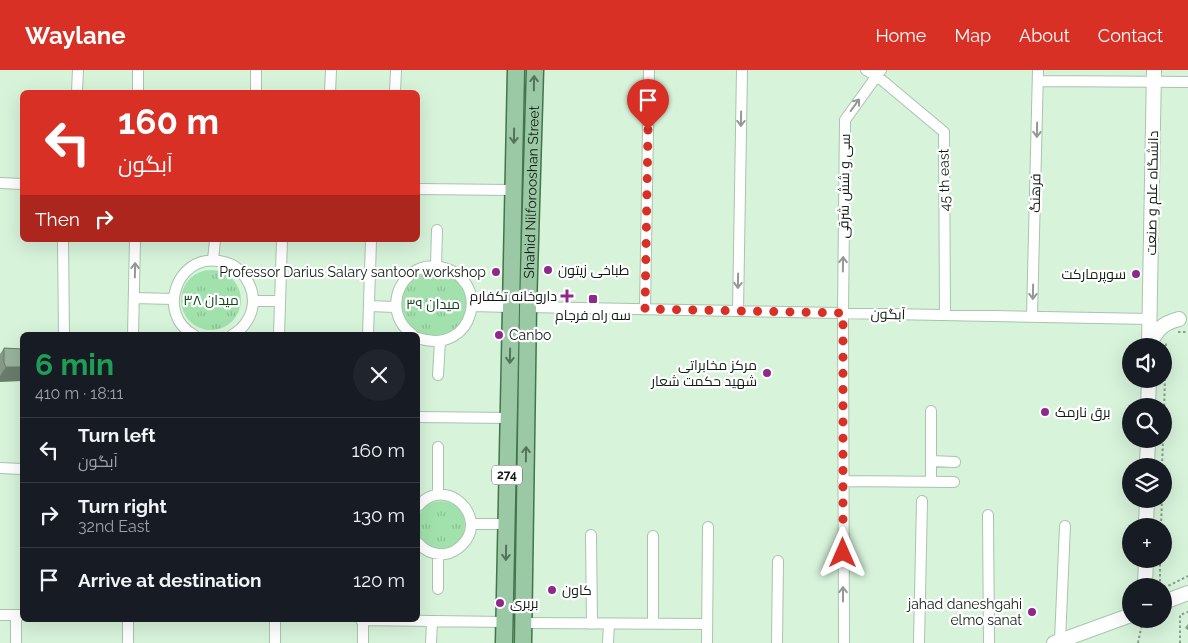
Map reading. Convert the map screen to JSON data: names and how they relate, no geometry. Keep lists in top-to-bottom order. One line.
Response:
{"streets":{"main road":["Shahid Nilforooshan Street","دانشگاه علم و صنعت","آبگون","274"],"street":["45 th east","سی و شش شرقی","فرهنگ"]},"crossings":[["45 th east","سی و شش شرقی"],["45 th east","آبگون"],["سی و شش شرقی","آبگون"],["Shahid Nilforooshan Street","آبگون"],["Shahid Nilforooshan Street","274"],["فرهنگ","آبگون"],["دانشگاه علم و صنعت","آبگون"]],"one_way":["فرهنگ"],"parks":["میدان ۳۸","میدان ۳۹"],"places":{"other":["طباخی زیتون","Professor Darius Salary santoor workshop","سوپرمارکت","Canbo","مرکز مخابراتی شهید حکمت شعار","برق نارمک","کاون","بربری","jahad daneshgahi elmo sanat"],"health":["داروخانه تکفارم"],"transit":["سه راه فرجام"]},"page":{"header":"Waylane","nav":["Home","Map","About","Contact"],"turn":["160 m","آبگون"],"then":"Then","heading":["6 min","410 m · 18:11"],"map_buttons":["+","−"],"list":[{"name":"Turn left","note":"آبگون","value":"160 m"},{"name":"Turn right","note":"32nd East","value":"130 m"},{"name":"Arrive at destination","value":"120 m"}]}}
